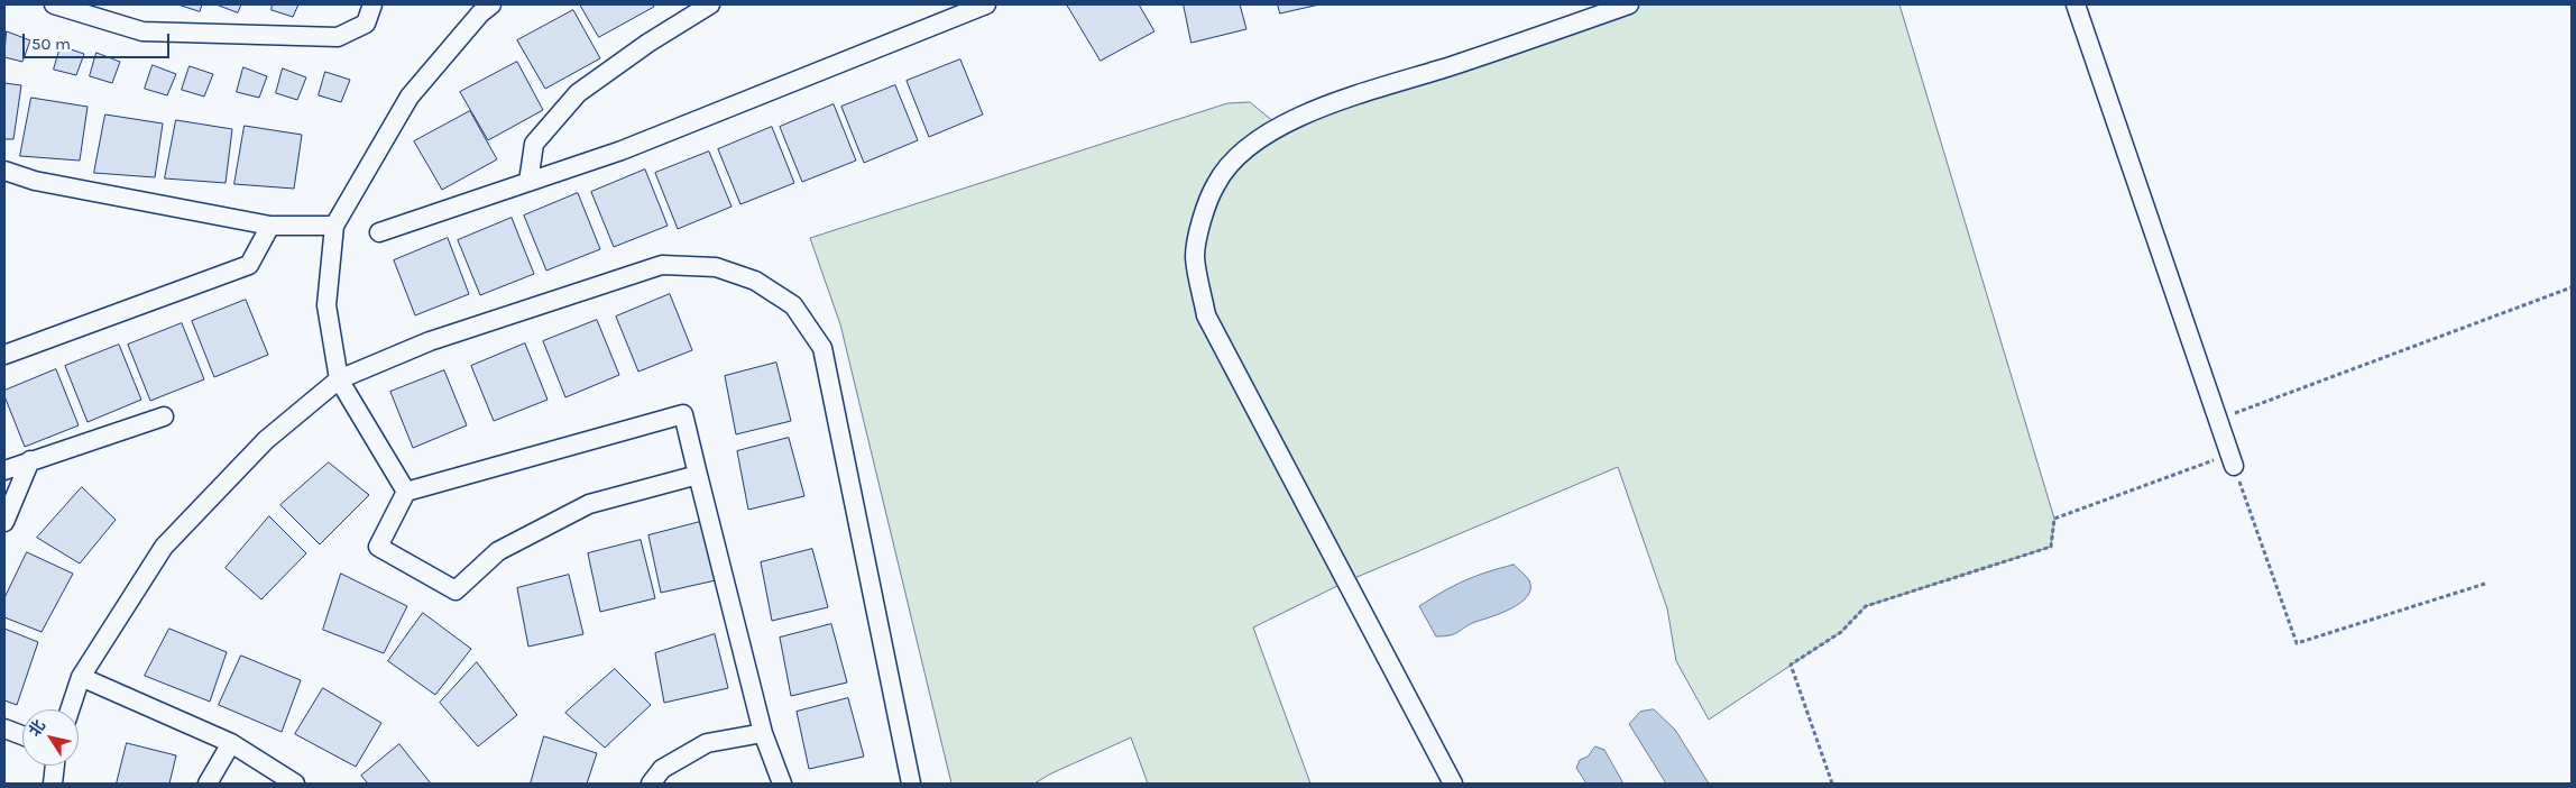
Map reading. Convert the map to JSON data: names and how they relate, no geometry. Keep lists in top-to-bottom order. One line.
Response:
{"scale_bar":"50 m","north":"top left"}
